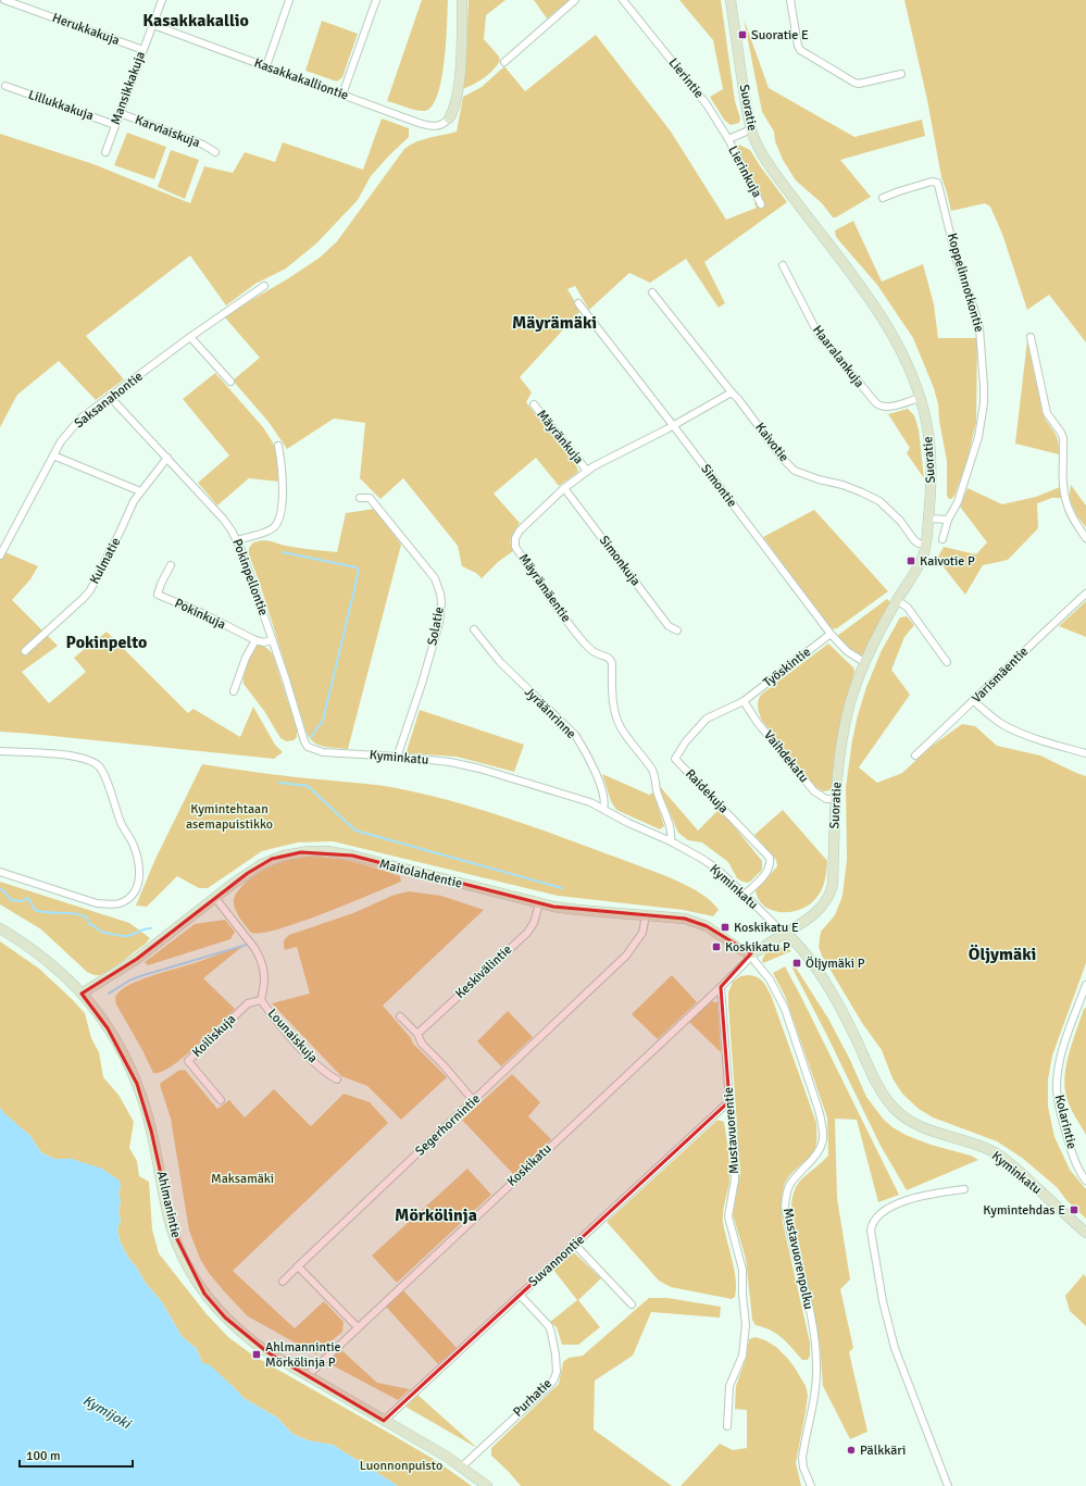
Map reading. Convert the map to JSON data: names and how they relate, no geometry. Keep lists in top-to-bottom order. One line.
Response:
{"streets":{"street":["Herukkakuja","Lierintie","Kasakkakalliontie","Mansikkakuja","Lillukkakuja","Suoratie","Karviaiskuja","Lierinkuja","Koppelinnotkontie","Haaralankuja","Saksanahontie","Mäyränkuja","Kaivotie","Simontie","Kulmatie","Simonkuja","Pokinpellontie","Mäyrämäentie","Pokinkuja","Solatie","Työskintie","Varismäentie","Jyräänrinne","Vaihdekatu","Kyminkatu","Raidekuja","Maitolahdentie","Keskivälintie","Koiliskuja","Lounaiskuja","Kolarintie","Segerhornintie","Mustavuorentie","Koskikatu","Ahlmanintie","Mustavuorenpolku","Suvannontie","Purhatie"]},"crossings":[["Herukkakuja","Mansikkakuja"],["Lierintie","Lierinkuja"],["Kasakkakalliontie","Mansikkakuja"],["Mansikkakuja","Lillukkakuja"],["Mansikkakuja","Karviaiskuja"],["Suoratie","Haaralankuja"],["Suoratie","Kaivotie"],["Suoratie","Simontie"],["Suoratie","Vaihdekatu"],["Suoratie","Kyminkatu"],["Saksanahontie","Pokinpellontie"],["Mäyränkuja","Mäyrämäentie"],["Kaivotie","Mäyrämäentie"],["Simontie","Mäyrämäentie"],["Simontie","Työskintie"],["Kulmatie","Pokinpellontie"],["Simonkuja","Mäyrämäentie"],["Pokinpellontie","Pokinkuja"],["Pokinpellontie","Kyminkatu"],["Mäyrämäentie","Kyminkatu"],["Solatie","Kyminkatu"],["Työskintie","Vaihdekatu"],["Työskintie","Raidekuja"],["Jyräänrinne","Kyminkatu"],["Vaihdekatu","Raidekuja"],["Kyminkatu","Raidekuja"],["Maitolahdentie","Keskivälintie"],["Maitolahdentie","Lounaiskuja"],["Maitolahdentie","Segerhornintie"],["Maitolahdentie","Koskikatu"],["Maitolahdentie","Ahlmanintie"],["Maitolahdentie","Mustavuorenpolku"],["Koiliskuja","Lounaiskuja"],["Mustavuorentie","Koskikatu"],["Mustavuorentie","Suvannontie"],["Koskikatu","Ahlmanintie"],["Koskikatu","Mustavuorenpolku"],["Ahlmanintie","Suvannontie"],["Ahlmanintie","Purhatie"],["Suvannontie","Purhatie"]],"districts":["Kasakkakallio","Mäyrämäki","Pokinpelto","Öljymäki","Mörkölinja"],"water":["Kymijoki"],"parks":["Kymintehtaan asemapuistikko","Maksamäki","Luonnonpuisto"],"places":{"transit":["Suoratie E","Kaivotie P","Koskikatu E","Koskikatu P","Öljymäki P","Kymintehdas E","Ahlmannintie Mörkölinja P"],"other":["Pälkkäri"]},"scale_bar":"100 m"}
